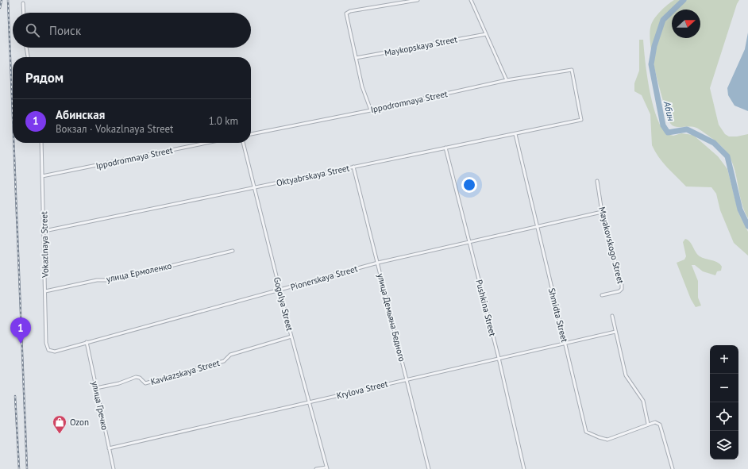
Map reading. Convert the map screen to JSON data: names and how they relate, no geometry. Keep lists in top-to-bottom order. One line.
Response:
{"streets":{"street":["Maykopskaya Street","Ippodromnaya Street","Oktyabrskaya Street","Vokazlnaya Street","Mayakovskogo Street","улица Ермоленко","Pionerskaya Street","Gogolya Street","Pushkina Street","Shmidta Street","улица Демьяна Бедного","Kavkazskaya Street","Krylova Street","улица Гречко"]},"crossings":[["Ippodromnaya Street","Oktyabrskaya Street"],["Ippodromnaya Street","Vokazlnaya Street"],["Oktyabrskaya Street","Vokazlnaya Street"],["Oktyabrskaya Street","Gogolya Street"],["Oktyabrskaya Street","Pushkina Street"],["Oktyabrskaya Street","Shmidta Street"],["Oktyabrskaya Street","улица Демьяна Бедного"],["Vokazlnaya Street","улица Ермоленко"],["Vokazlnaya Street","Pionerskaya Street"],["Mayakovskogo Street","Pionerskaya Street"],["Pionerskaya Street","Gogolya Street"],["Pionerskaya Street","Pushkina Street"],["Pionerskaya Street","Shmidta Street"],["Pionerskaya Street","улица Демьяна Бедного"],["Pionerskaya Street","улица Гречко"],["Gogolya Street","Kavkazskaya Street"],["Gogolya Street","Krylova Street"],["Pushkina Street","Krylova Street"],["Shmidta Street","Krylova Street"],["улица Демьяна Бедного","Krylova Street"],["Kavkazskaya Street","улица Гречко"],["Krylova Street","улица Гречко"]],"water":["Абин"],"places":{"shop":["Ozon"]},"north":"right","page":{"search":"Поиск","heading":"Рядом","list":[{"mark":"1","name":"Абинская","note":"Вокзал · Vokazlnaya Street","value":"1.0 km"}],"pins":"1","map_buttons":["+","−"]}}
